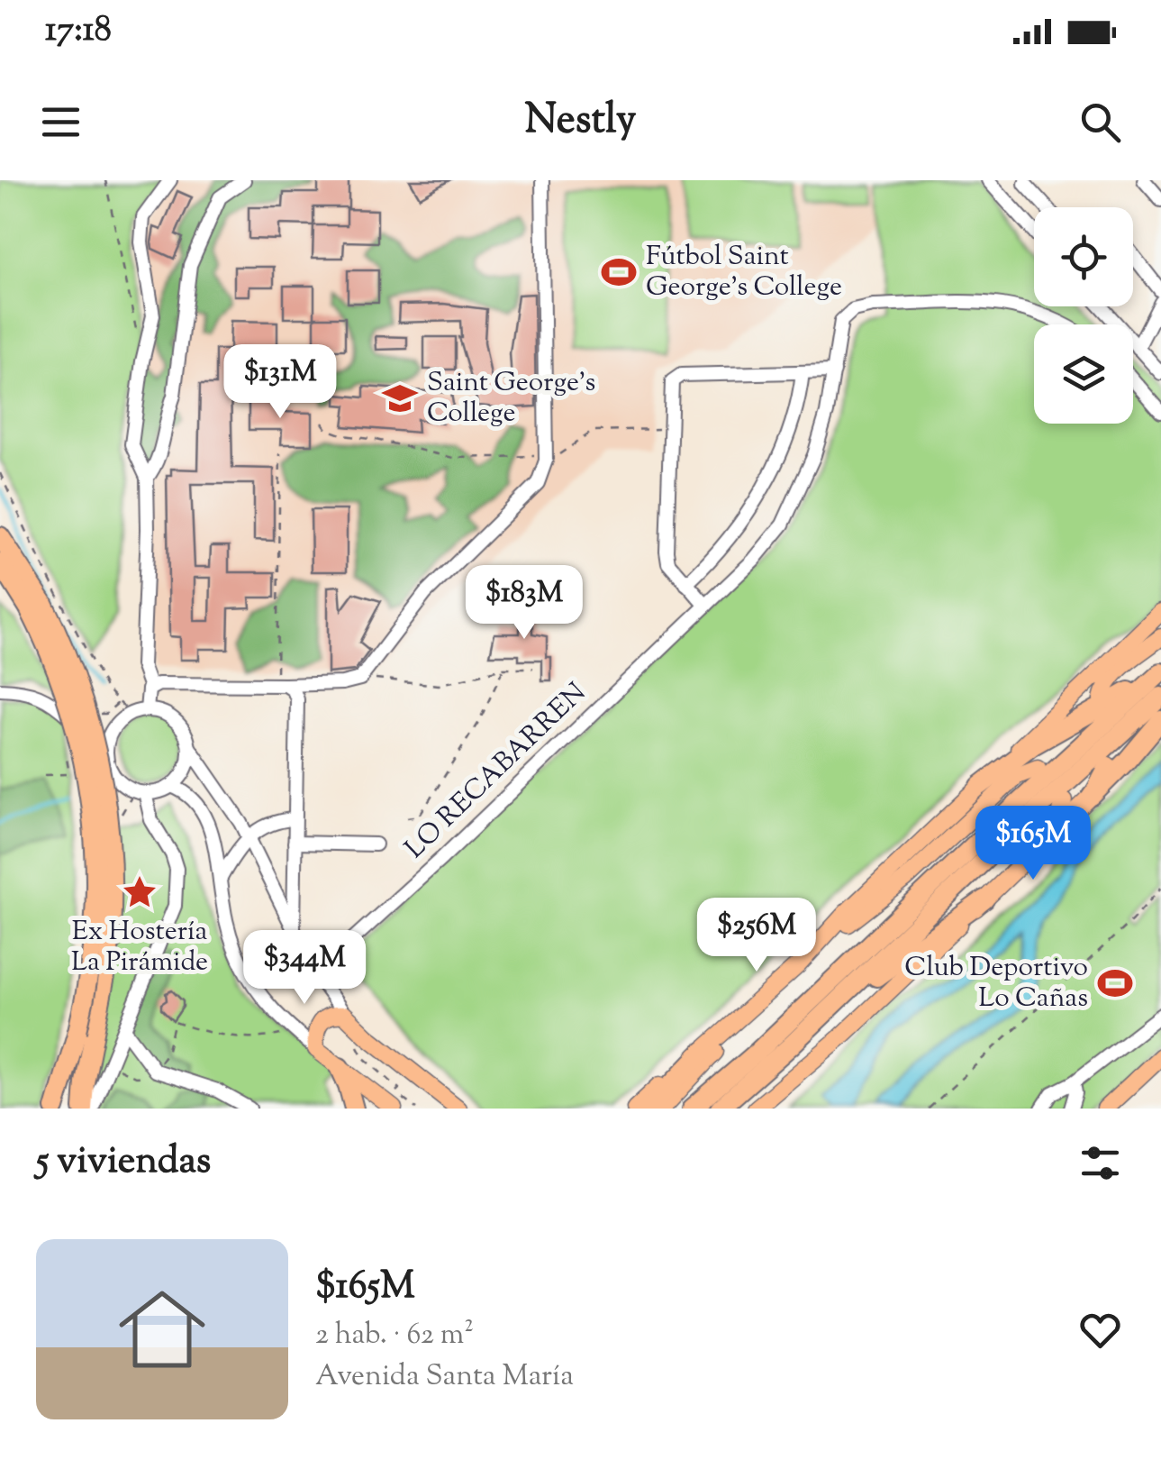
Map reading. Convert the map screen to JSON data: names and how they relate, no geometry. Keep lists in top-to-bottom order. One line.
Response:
{"streets":{"street":["LO RECABARREN"]},"places":{"sports":["Fútbol Saint George's College","Club Deportivo Lo Cañas"],"school or university":["Saint George's College"],"place":["Ex Hostería La Pirámide"]},"page":{"status":"17:18","header":"Nestly","price":["$131M","$183M","$165M","$256M","$344M"],"heading":"5 viviendas","list":[{"name":"$165M","note":"2 hab. · 62 m² · Avenida Santa María"}]}}
